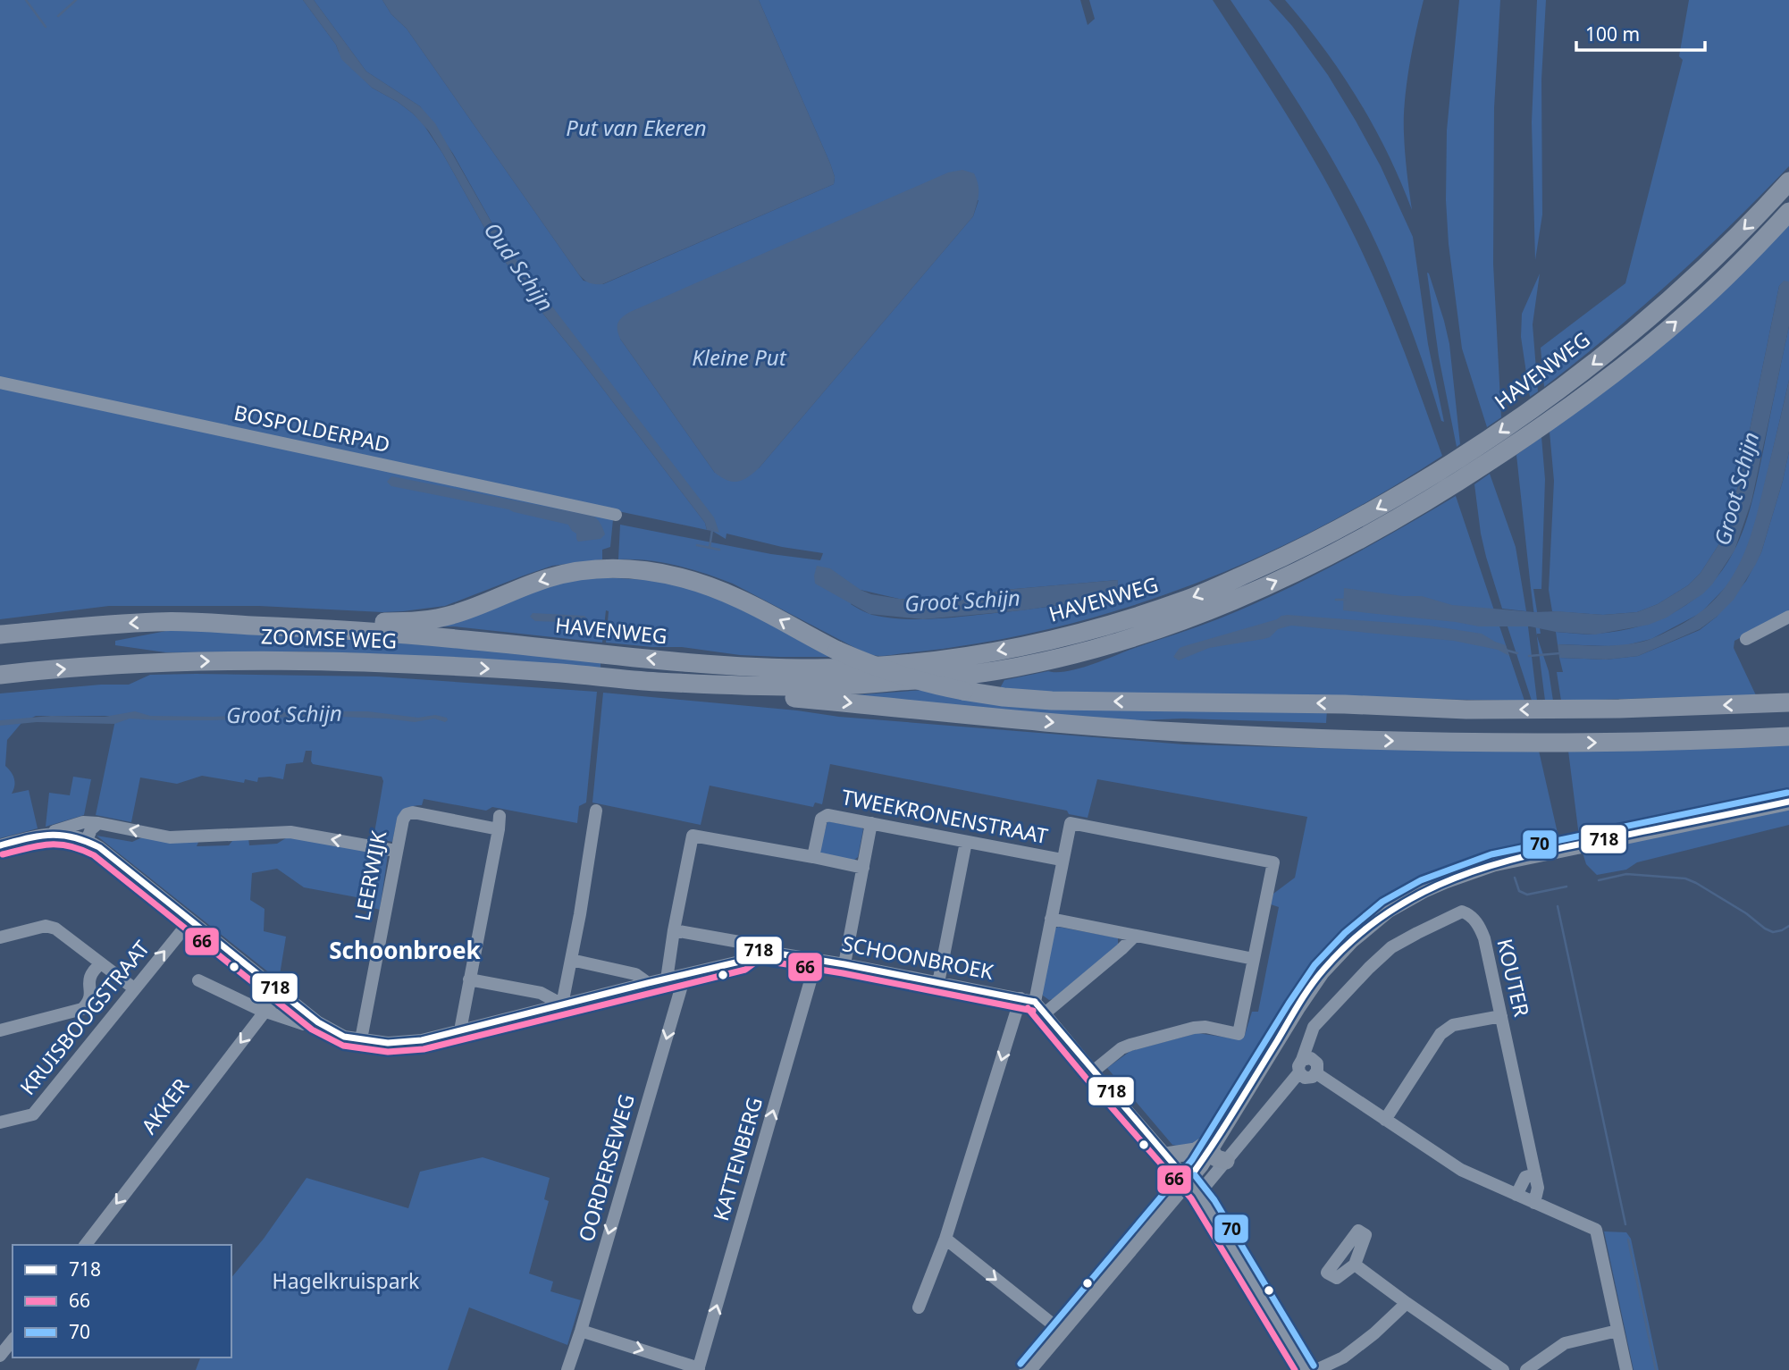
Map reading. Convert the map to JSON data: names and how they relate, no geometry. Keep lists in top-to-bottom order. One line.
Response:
{"streets":{"highway":["HAVENWEG","ZOOMSE WEG"],"street":["BOSPOLDERPAD","TWEEKRONENSTRAAT","LEERWIJK","SCHOONBROEK","KOUTER","KRUISBOOGSTRAAT","AKKER","KATTENBERG","OORDERSEWEG"]},"crossings":[["HAVENWEG","ZOOMSE WEG"],["SCHOONBROEK","KATTENBERG"]],"one_way":["AKKER","KATTENBERG","OORDERSEWEG"],"districts":["Schoonbroek"],"water":["Put van Ekeren","Oud Schijn","Kleine Put","Groot Schijn"],"parks":["Hagelkruispark"],"lines":["transit line 70","transit line 718","transit line 66"],"legend":["718","66","70"],"scale_bar":"100 m"}
